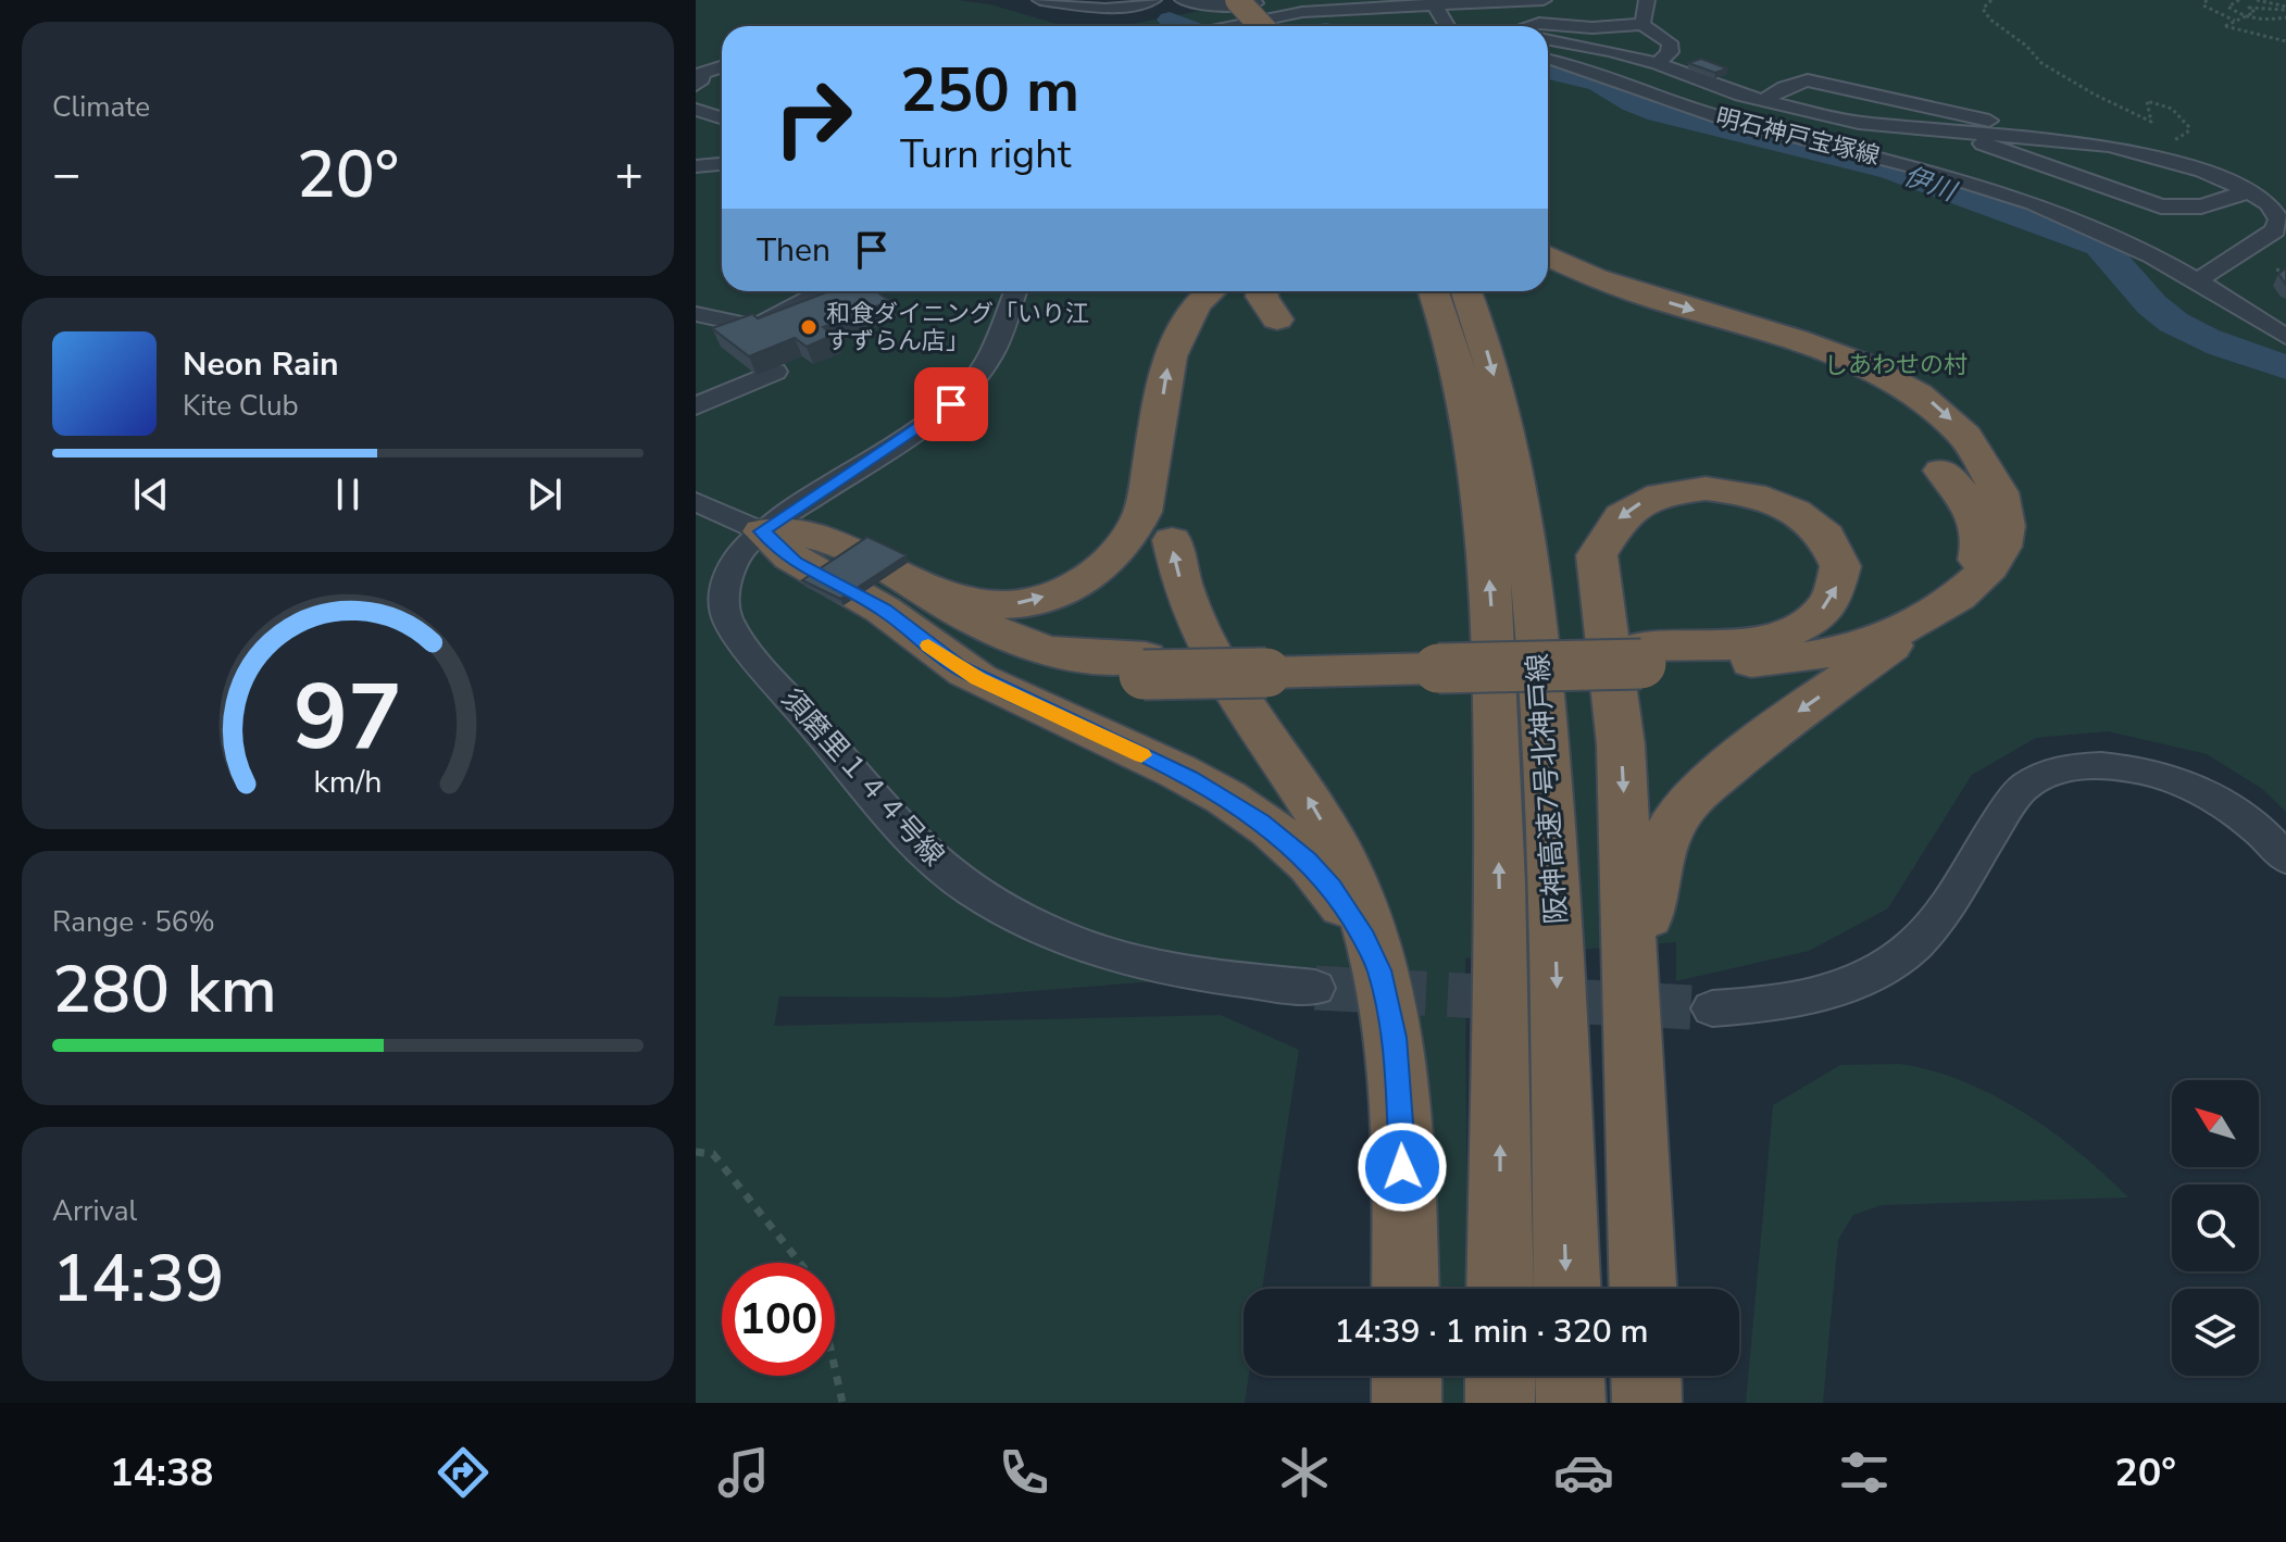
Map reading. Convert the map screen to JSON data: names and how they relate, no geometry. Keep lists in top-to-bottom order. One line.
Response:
{"streets":{"highway":["阪神高速7号北神戸線"],"street":["明石神戸宝塚線","須磨里１４４号線"]},"water":["伊川"],"parks":["しあわせの村"],"places":["和食ダイニング「いり江 すずらん店」"],"north":"top left","page":{"tile":["Climate",["Range · 56%","280 km"],["Arrival","14:39"]],"turn":["250 m","Turn right"],"heat":["−","20°","+"],"then":"Then","song":["Neon Rain","Kite Club"],"limit":"100","trip":"14:39 · 1 min · 320 m","tabs":["14:38","20°"],"gauge":["97","km/h"]}}
